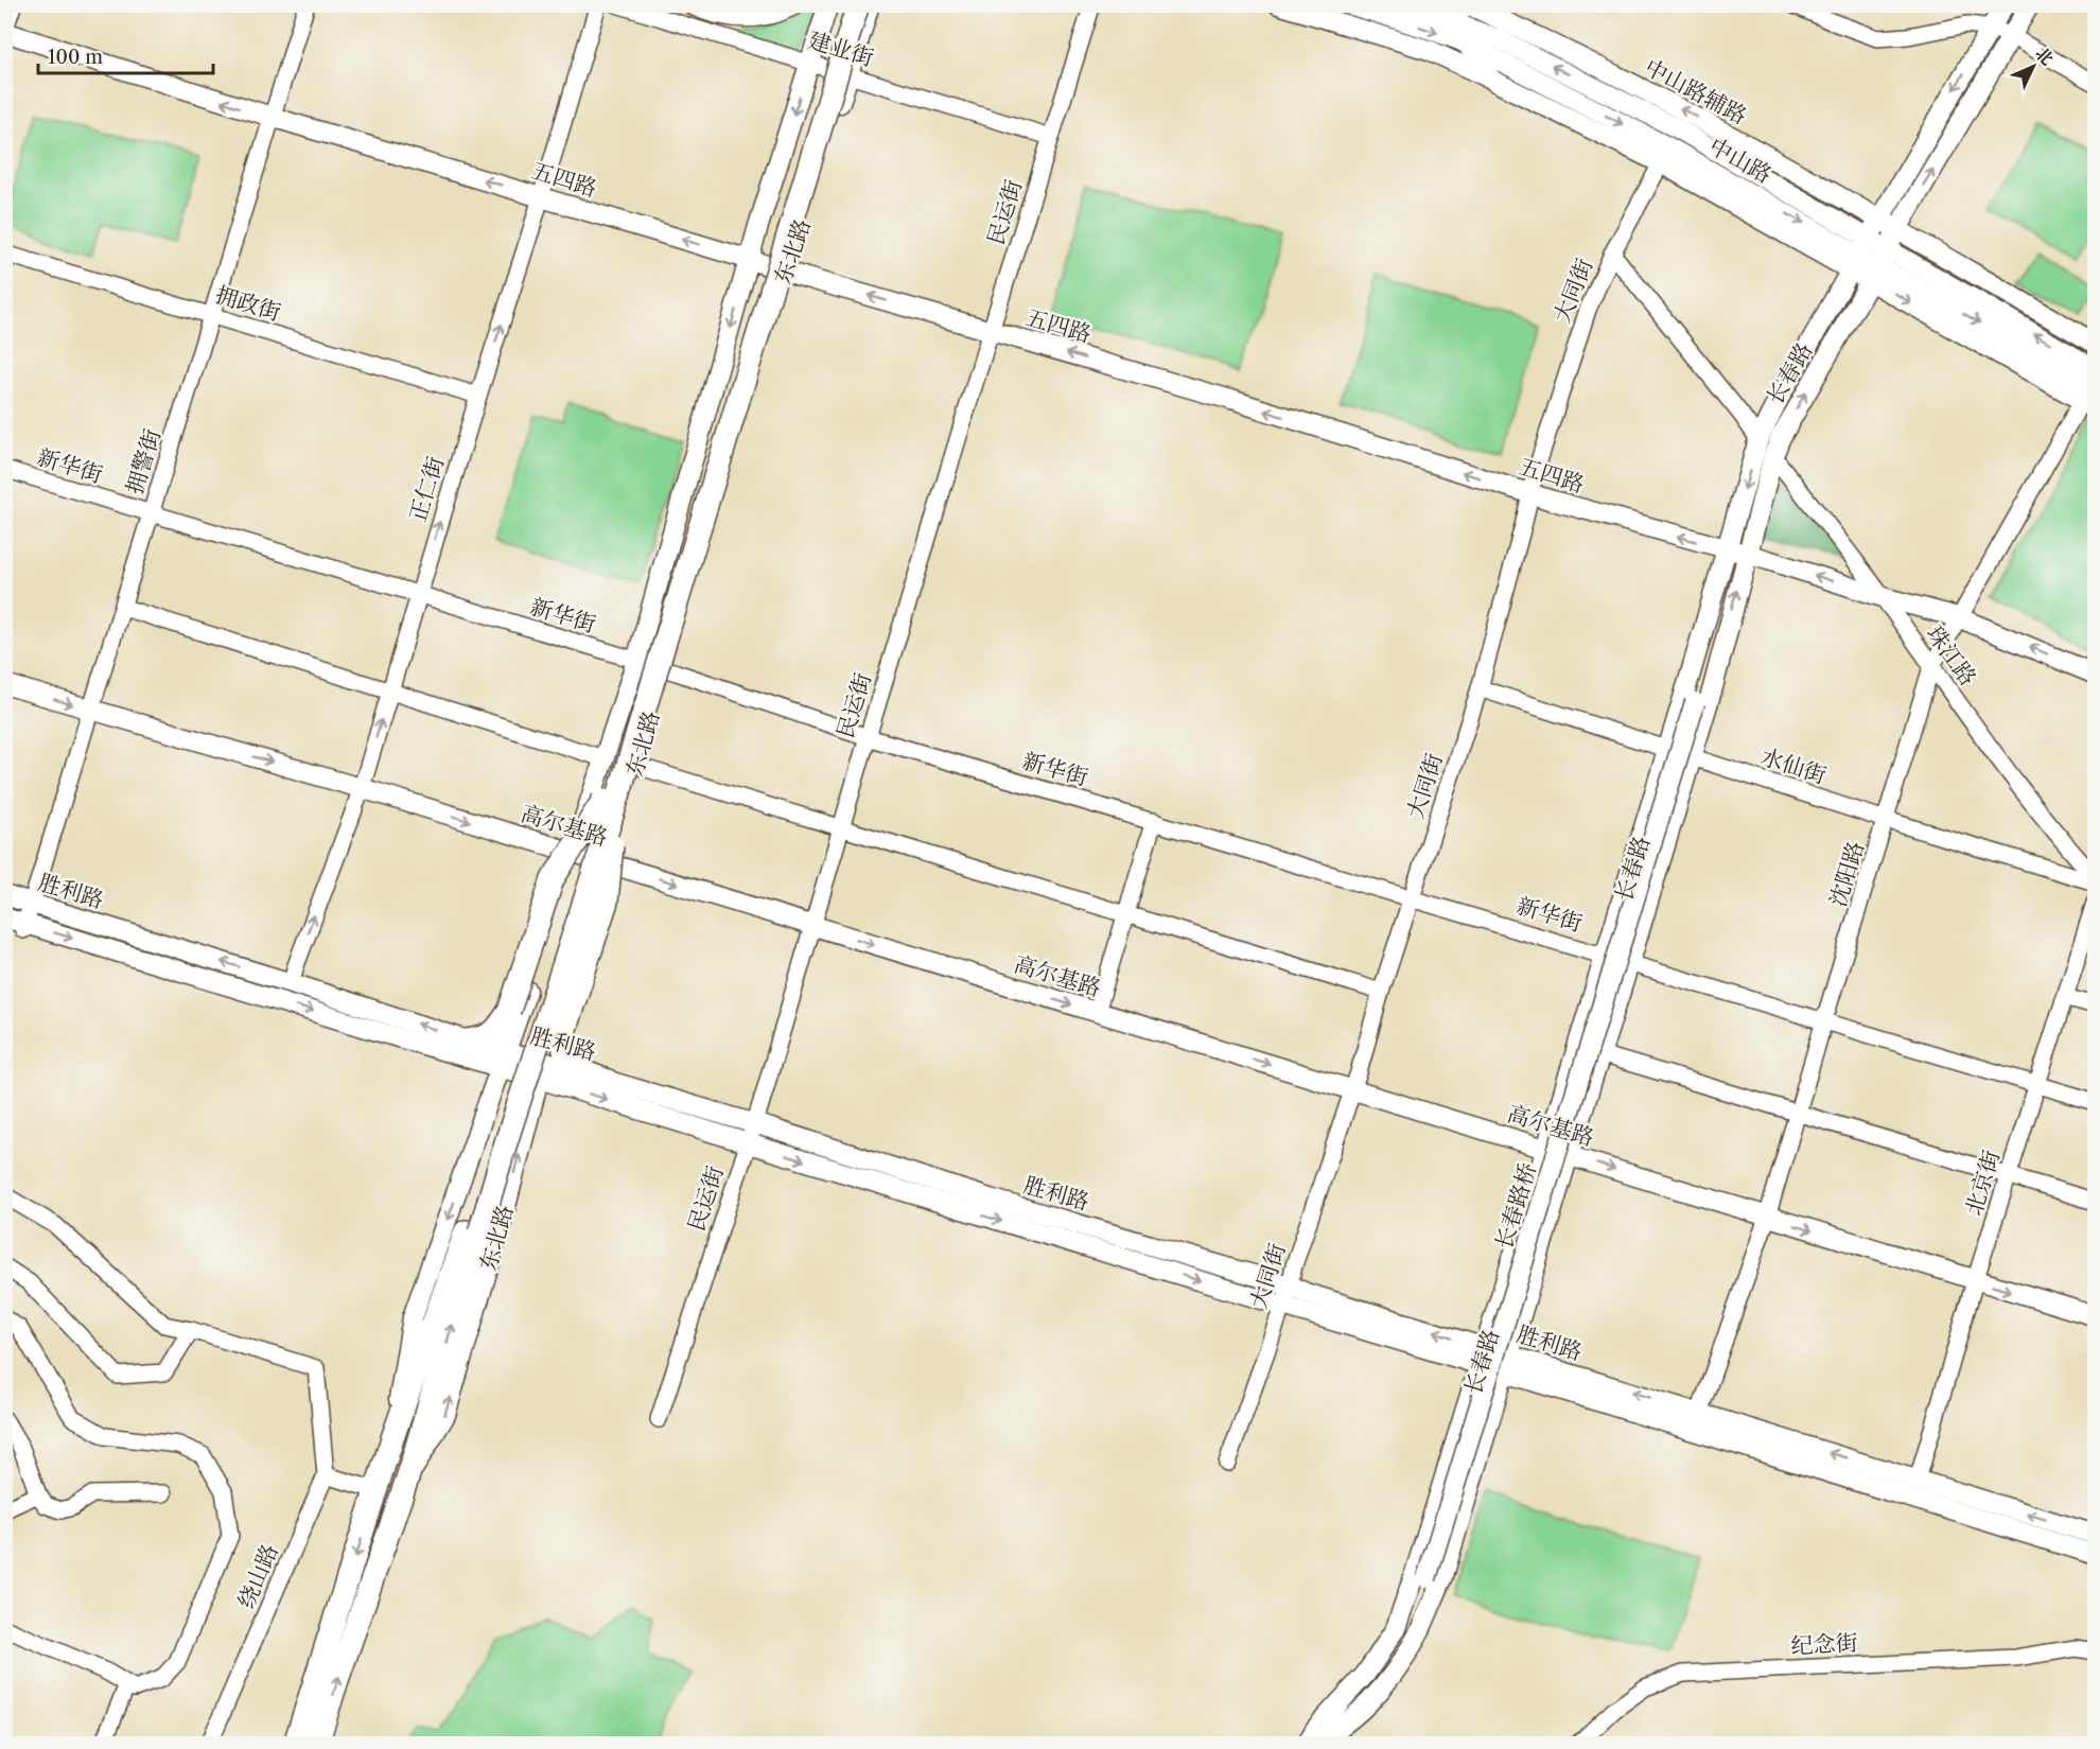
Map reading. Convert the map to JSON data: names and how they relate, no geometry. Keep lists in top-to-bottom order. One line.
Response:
{"streets":{"highway":["东北路"],"main road":["中山路辅路","中山路","五四路","长春路","高尔基路","胜利路","长春路桥"],"street":["建业街","民运街","大同街","拥政街","拥警街","新华街","正仁街","珠江路","水仙街","沈阳路","北京街","绕山路","纪念街"]},"crossings":[["建业街","民运街"],["建业街","东北路"],["中山路辅路","长春路"],["中山路","大同街"],["中山路","长春路"],["中山路","沈阳路"],["五四路","民运街"],["五四路","东北路"],["五四路","大同街"],["五四路","长春路"],["五四路","拥警街"],["五四路","正仁街"],["五四路","珠江路"],["五四路","沈阳路"],["民运街","新华街"],["民运街","高尔基路"],["民运街","胜利路"],["东北路","新华街"],["东北路","高尔基路"],["东北路","胜利路"],["大同街","新华街"],["大同街","水仙街"],["大同街","高尔基路"],["大同街","胜利路"],["拥政街","拥警街"],["拥政街","正仁街"],["长春路","新华街"],["长春路","珠江路"],["长春路","水仙街"],["长春路","高尔基路"],["长春路","胜利路"],["长春路","长春路桥"],["拥警街","新华街"],["拥警街","高尔基路"],["拥警街","胜利路"],["新华街","正仁街"],["新华街","沈阳路"],["新华街","北京街"],["正仁街","高尔基路"],["正仁街","胜利路"],["珠江路","水仙街"],["珠江路","沈阳路"],["水仙街","沈阳路"],["高尔基路","沈阳路"],["高尔基路","北京街"],["沈阳路","胜利路"],["胜利路","北京街"]],"one_way":["五四路","正仁街","高尔基路"],"scale_bar":"100 m","north":"top right"}
